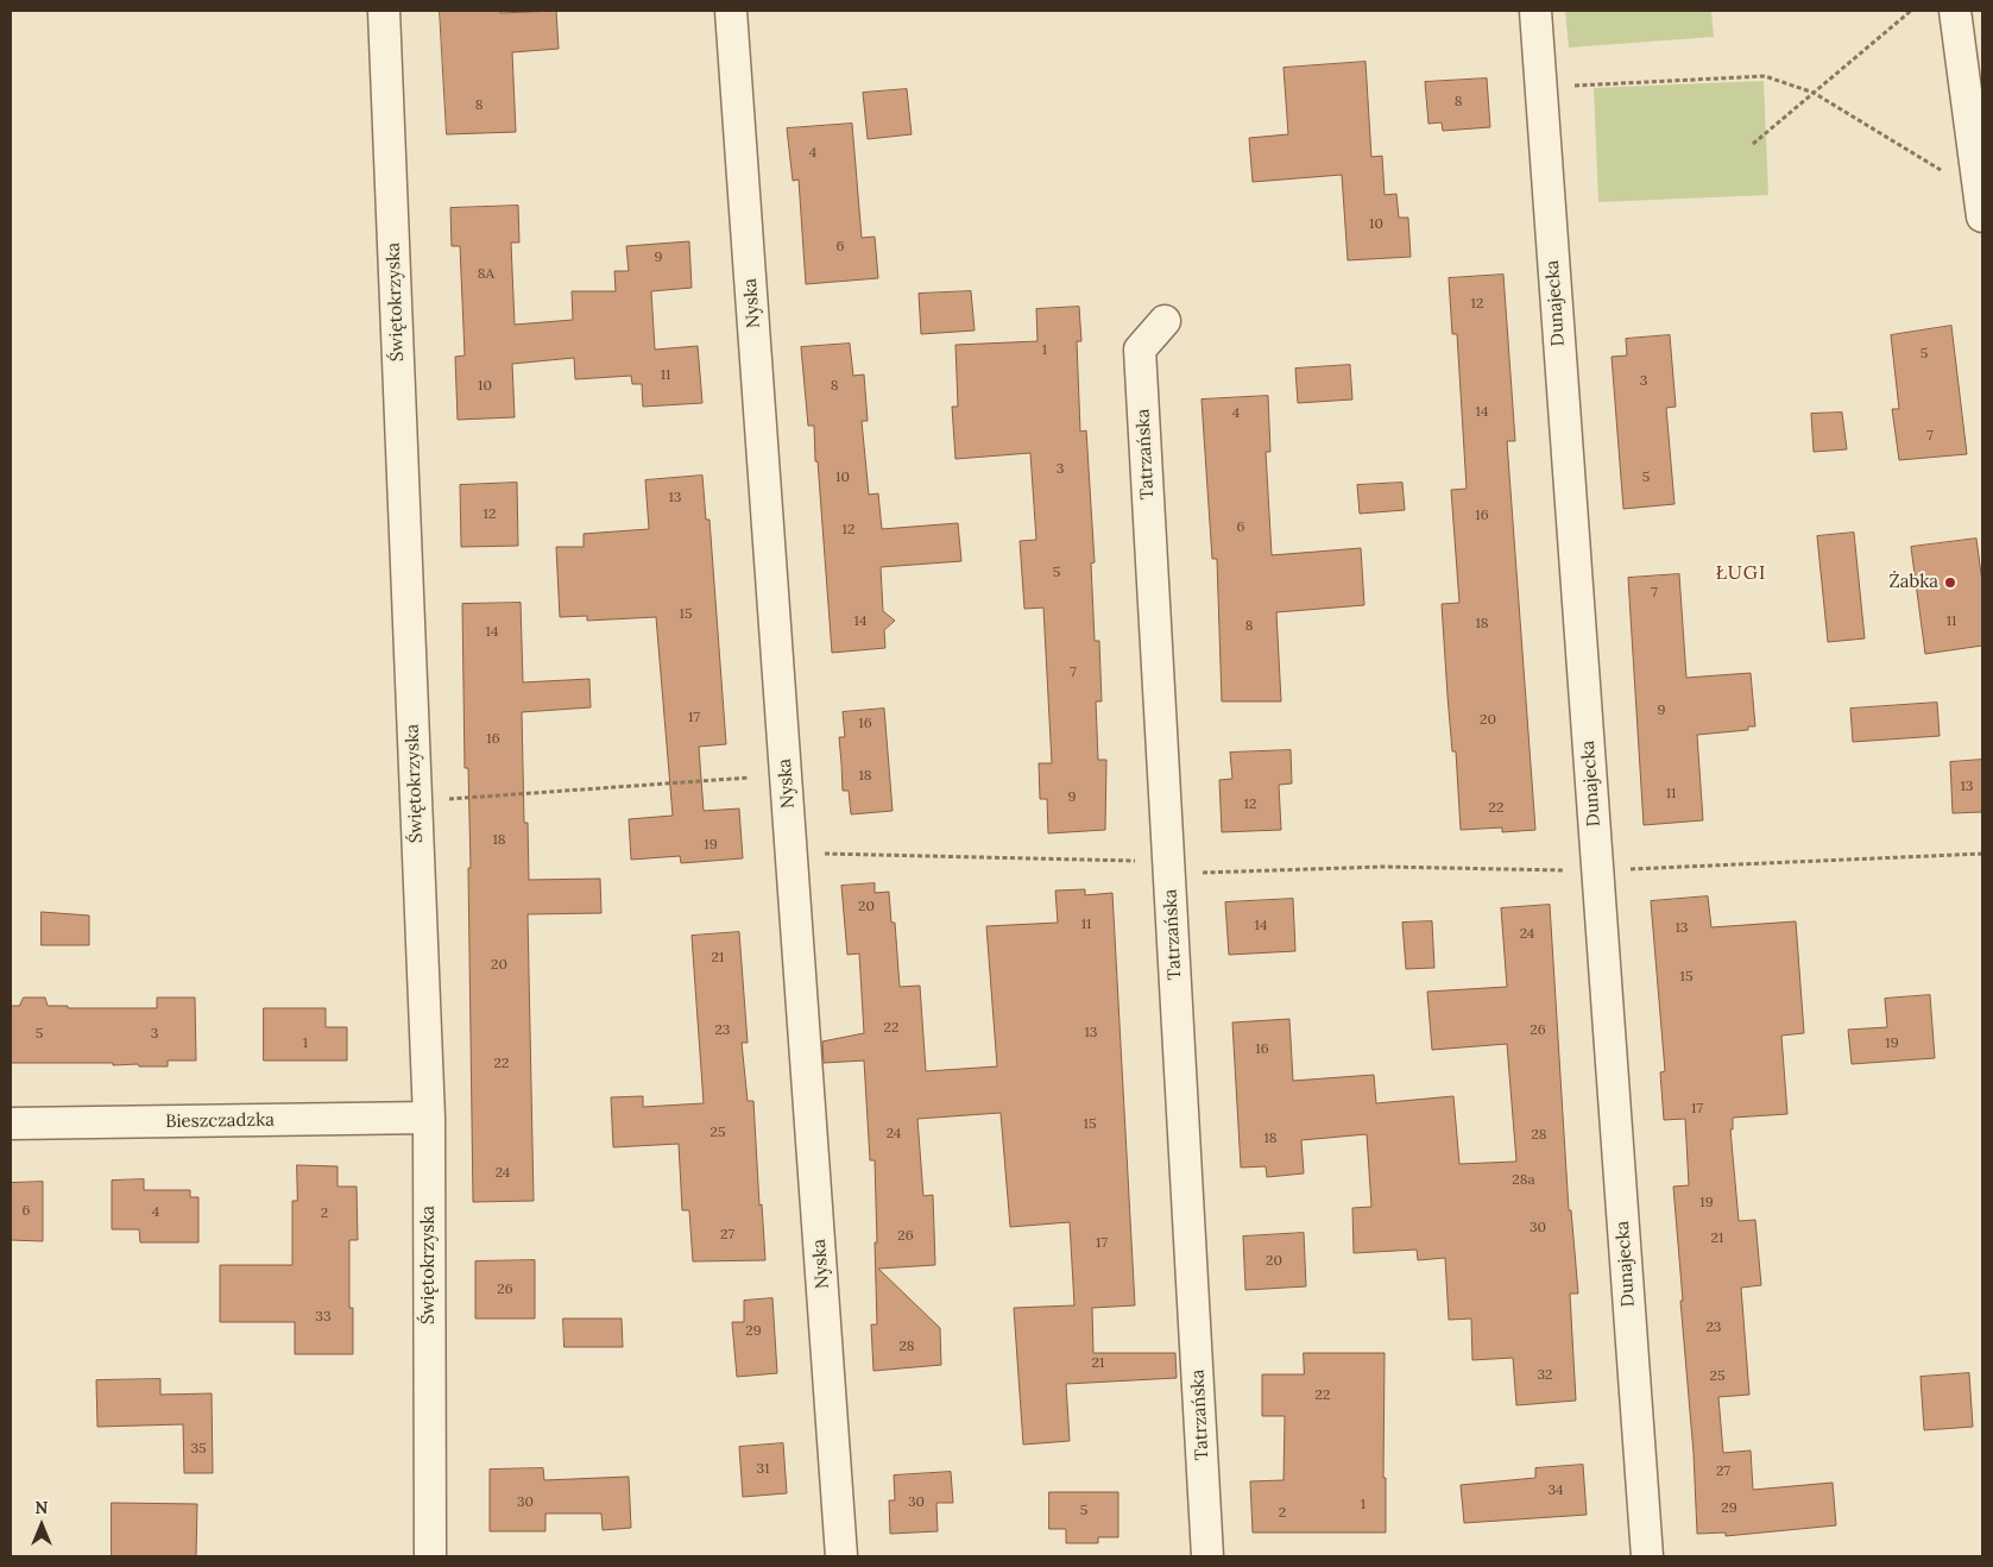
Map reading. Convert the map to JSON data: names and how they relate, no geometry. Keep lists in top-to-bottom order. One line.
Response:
{"streets":{"street":["Świętokrzyska","Nyska","Dunajecka","Tatrzańska","Bieszczadzka"]},"crossings":[["Świętokrzyska","Bieszczadzka"]],"districts":["ŁUGI"],"places":["Żabka"],"house_numbers":["8","8","4","10","6","9","8A","12","1","5","11","3","10","8","14","4","7","3","10","5","13","12","16","6","12","5","7","15","14","11","18","8","14","7","9","17","20","16","16","18","13","11","9","12","22","18","19","20","11","14","13","24","21","20","15","22","23","26","13","5","3","1","19","16","22","17","15","25","24","28","18","24","28a","19","6","4","2","30","27","26","21","17","20","26","33","23","29","28","21","32","25","22","35","31","27","34","30","30","1","29","5","2"],"north":"top"}
